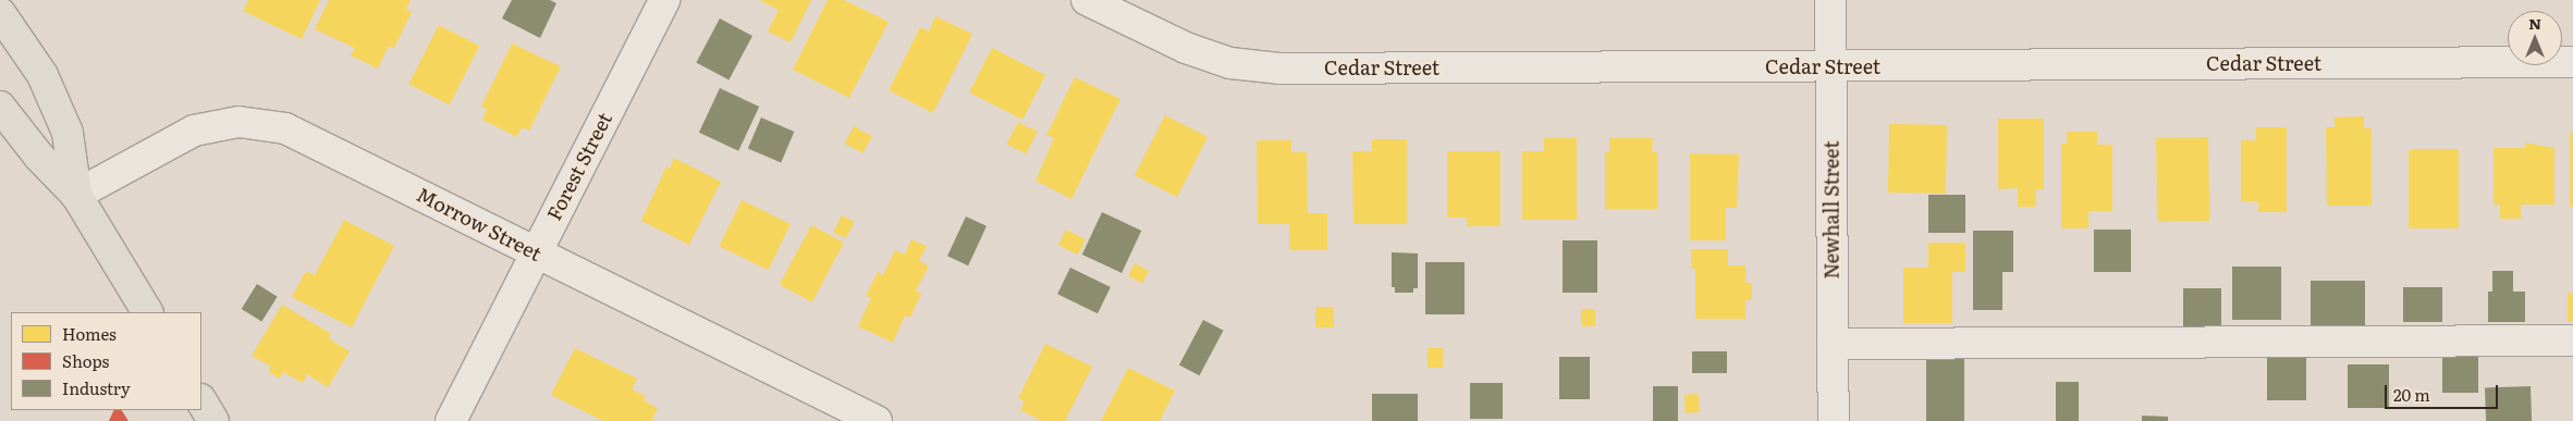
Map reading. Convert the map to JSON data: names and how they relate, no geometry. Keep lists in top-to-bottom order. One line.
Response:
{"streets":{"street":["Cedar Street","Forest Street","Newhall Street","Morrow Street"]},"crossings":[["Cedar Street","Newhall Street"],["Forest Street","Morrow Street"]],"legend":["Homes","Shops","Industry"],"scale_bar":"20 m","north":"top"}
